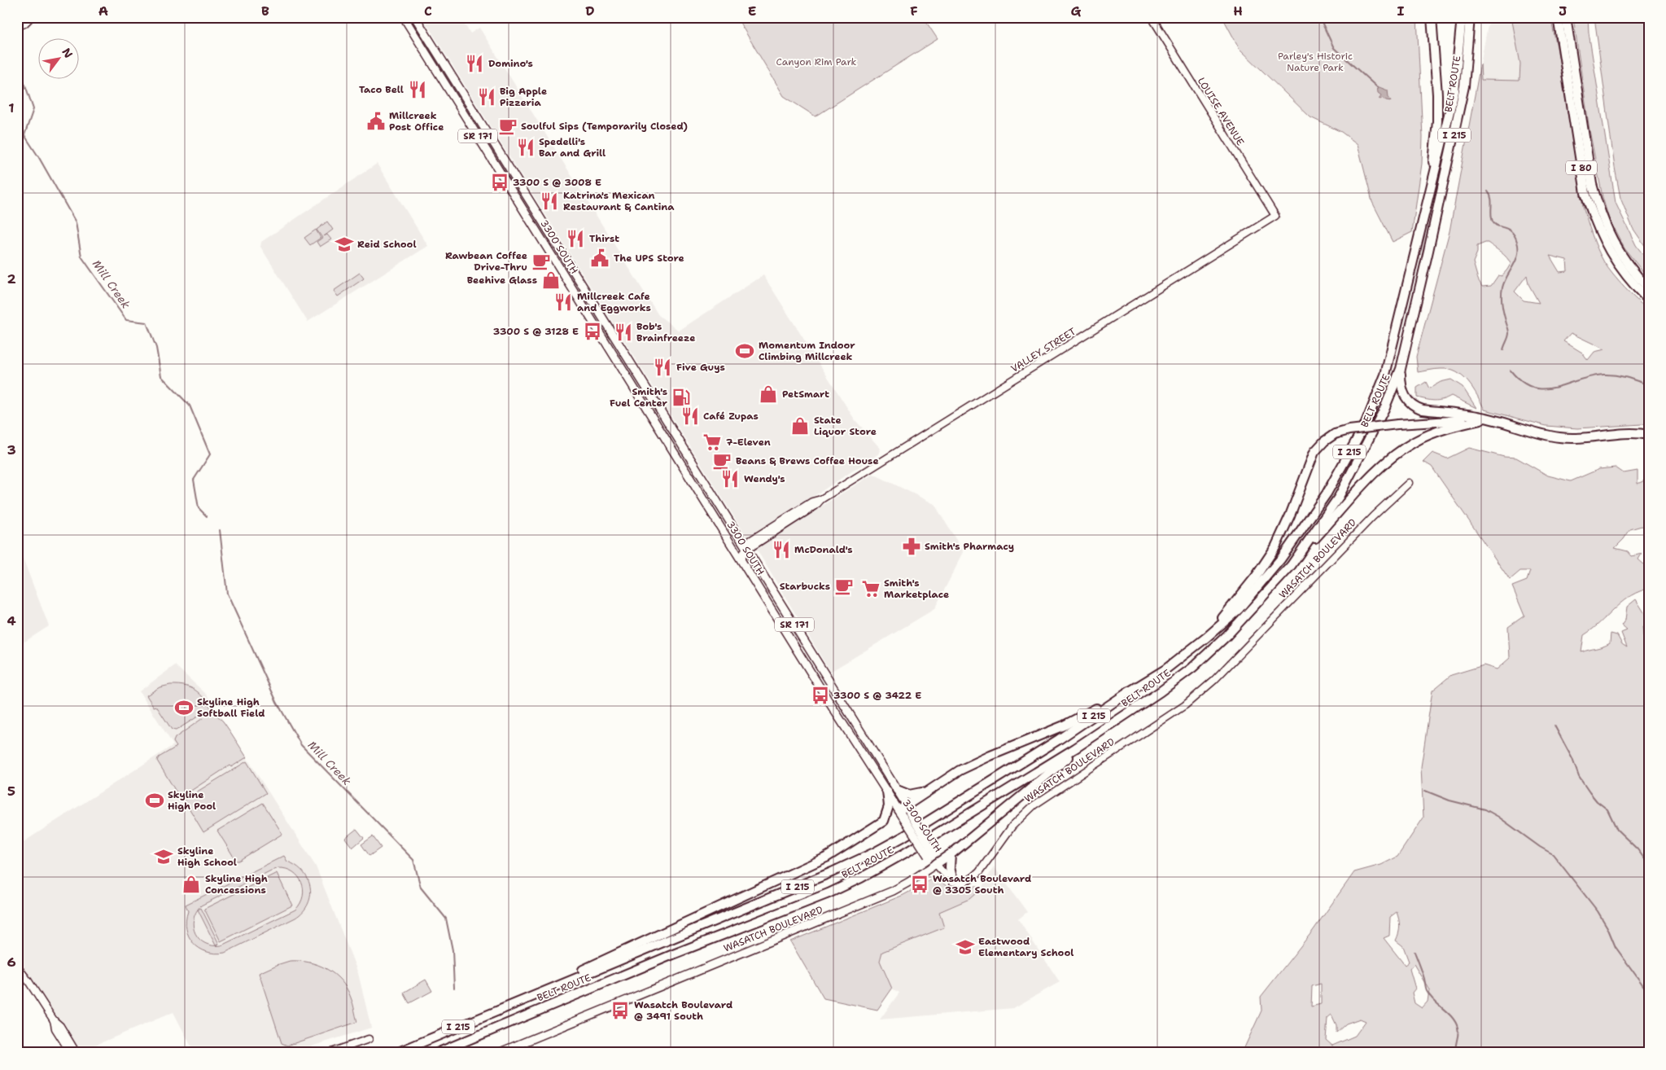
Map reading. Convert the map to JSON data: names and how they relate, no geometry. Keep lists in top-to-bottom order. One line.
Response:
{"streets":{"highway":["BELT ROUTE","I 215","I 80"],"main road":["SR 171","3300 SOUTH","WASATCH BOULEVARD"],"street":["LOUISE AVENUE","VALLEY STREET"]},"crossings":[["LOUISE AVENUE","VALLEY STREET"],["3300 SOUTH","VALLEY STREET"],["3300 SOUTH","WASATCH BOULEVARD"]],"water":["Mill Creek"],"parks":["Parley's Historic Nature Park","Canyon Rim Park"],"places":{"restaurant":["Domino's","Taco Bell","Big Apple Pizzeria","Spedelli's Bar and Grill","Katrina's Mexican Restaurant & Cantina","Thirst","Millcreek Cafe and Eggworks","Bob's Brainfreeze","Five Guys","Café Zupas","Wendy's","McDonald's"],"public building":["Millcreek Post Office","The UPS Store"],"cafe":["Soulful Sips (Temporarily Closed)","Rawbean Coffee Drive-Thru","Beans & Brews Coffee House","Starbucks"],"bus stop":["3300 S @ 3008 E","3300 S @ 3128 E","3300 S @ 3422 E","Wasatch Boulevard @ 3305 South","Wasatch Boulevard @ 3491 South"],"school or university":["Reid School","Skyline High School","Eastwood Elementary School"],"shop":["Beehive Glass","PetSmart","State Liquor Store","Skyline High Concessions"],"sports":["Momentum Indoor Climbing Millcreek","Skyline High Softball Field","Skyline High Pool"],"fuel station":["Smith's Fuel Center"],"supermarket":["7-Eleven","Smith's Marketplace"],"pharmacy":["Smith's Pharmacy"]},"north":"top right","grid":{"columns":["A","B","C","D","E","F","G","H","I","J"],"rows":["1","2","3","4","5","6"]}}
